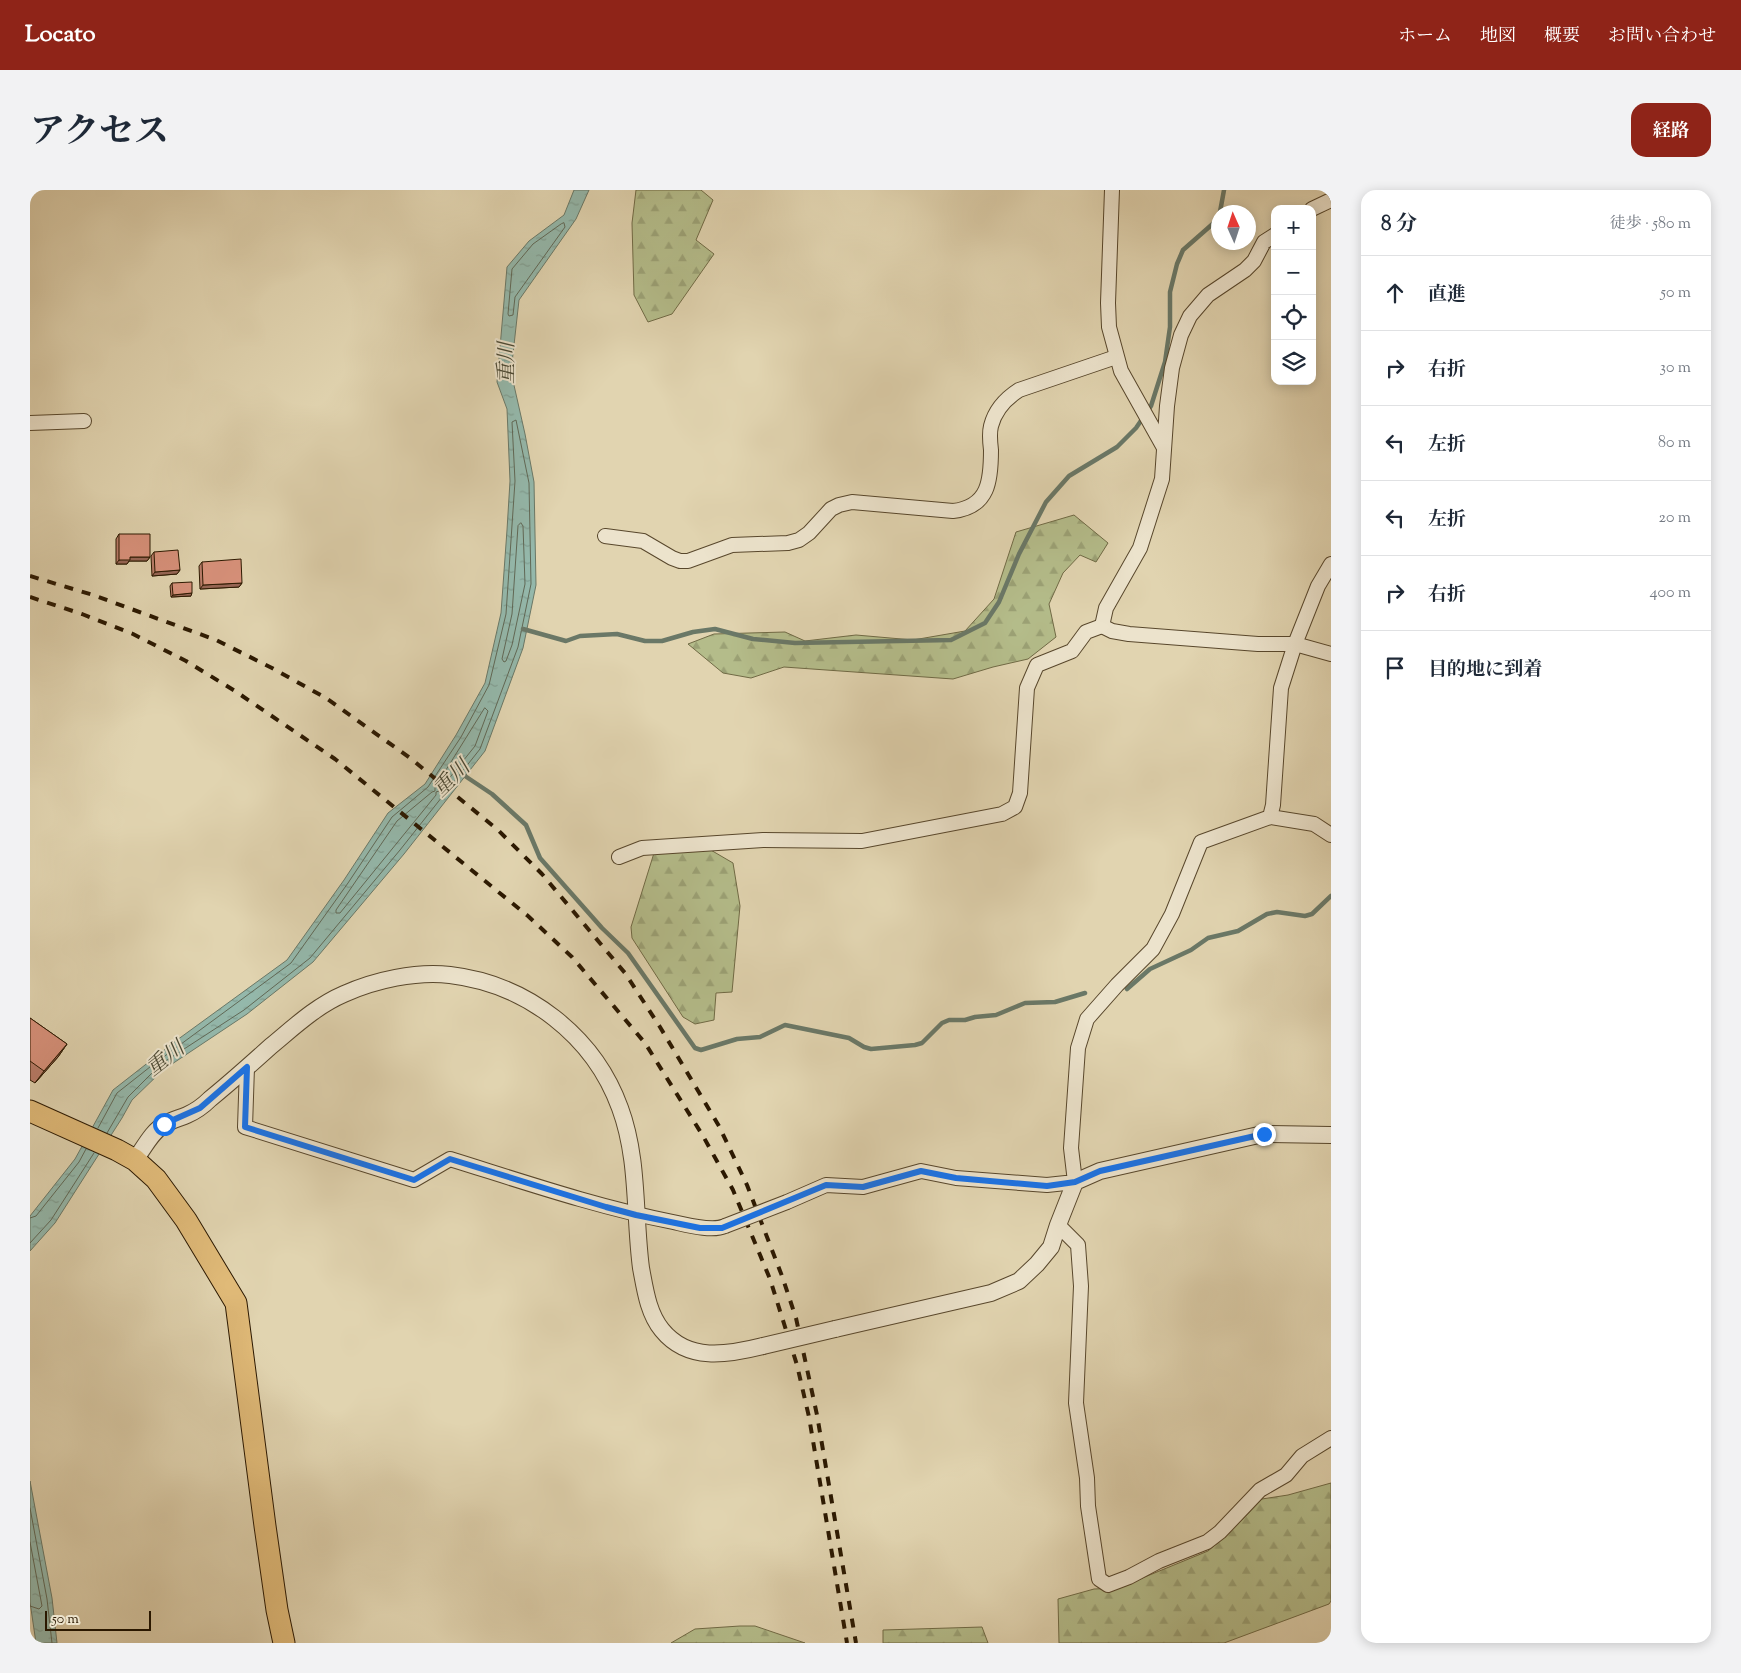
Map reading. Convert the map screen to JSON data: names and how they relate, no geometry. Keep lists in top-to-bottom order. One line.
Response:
{"water":["重川"],"scale_bar":"50 m","north":"top","page":{"header":"Locato","nav":["ホーム","地図","概要","お問い合わせ"],"title":"アクセス","buttons":"経路","heading":["8 分","徒歩 · 580 m"],"map_buttons":["+","−"],"list":[["直進","50 m"],["右折","30 m"],["左折","80 m"],["左折","20 m"],["右折","400 m"],"目的地に到着"],"scale":"50 m"}}
